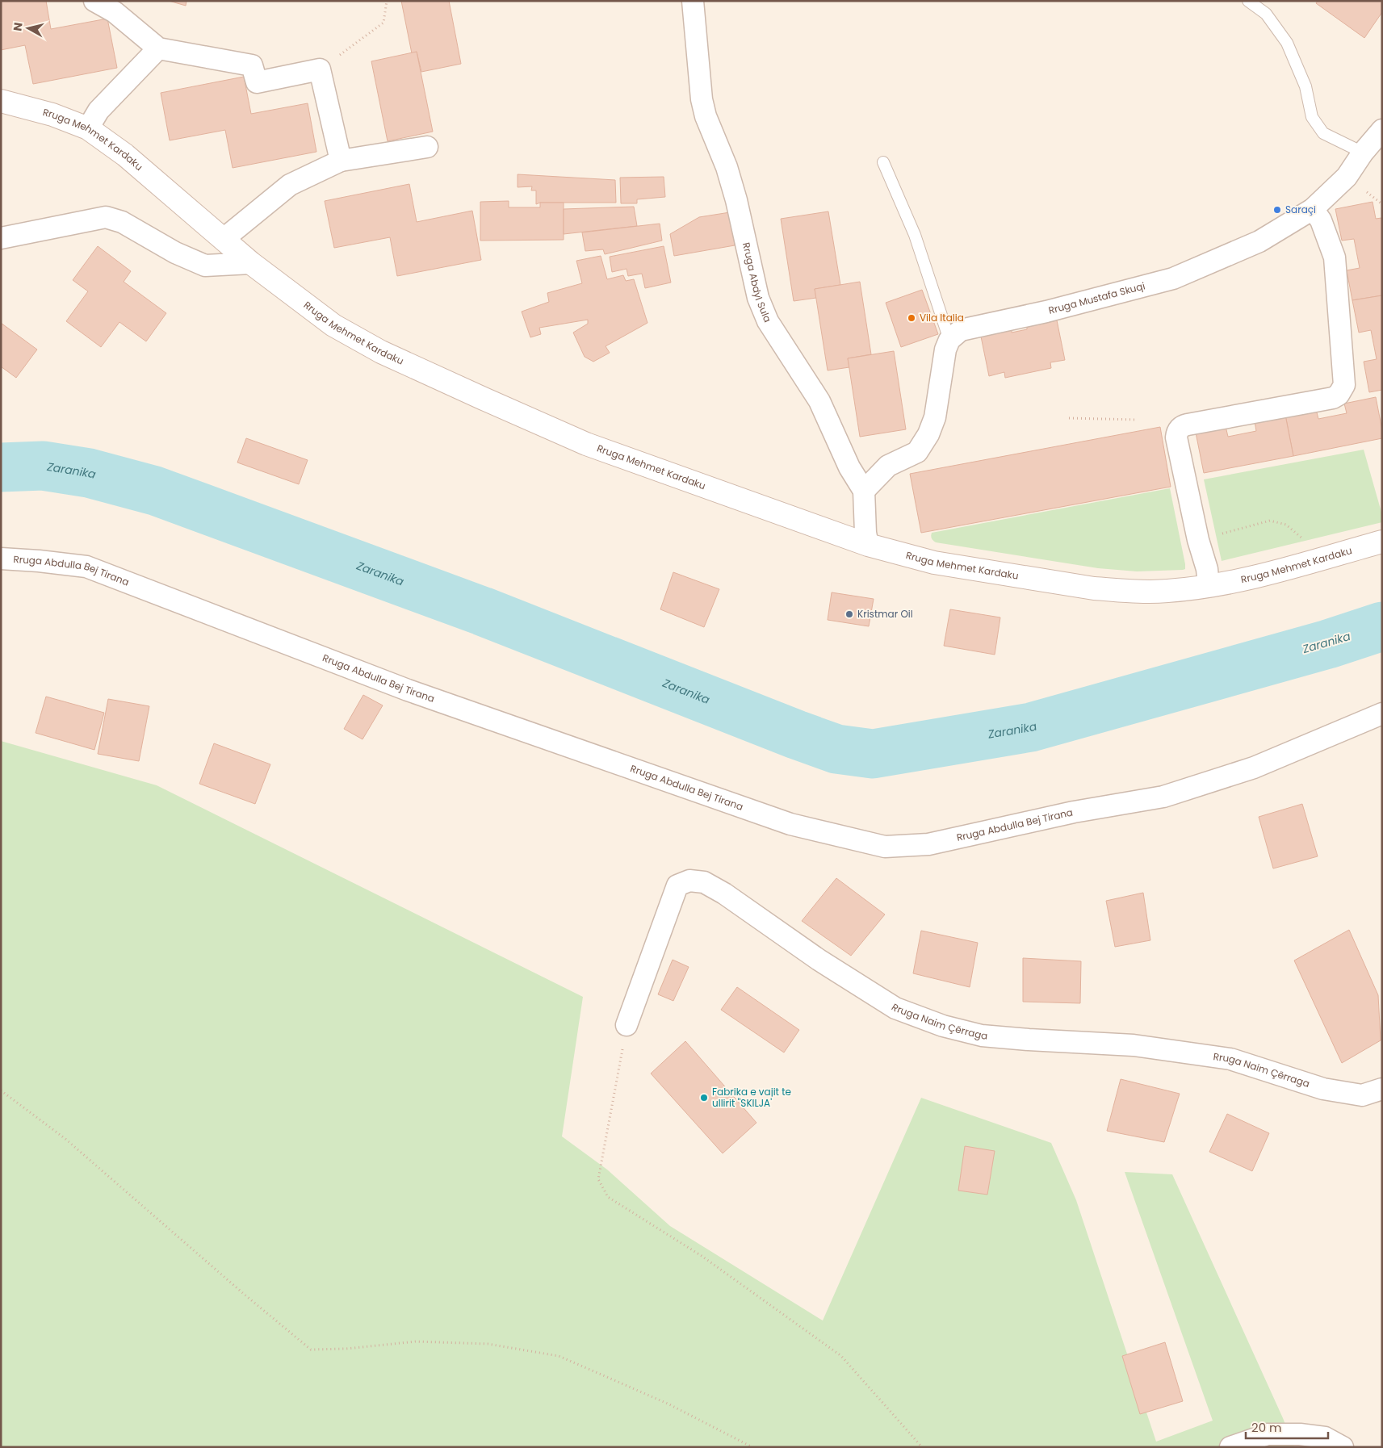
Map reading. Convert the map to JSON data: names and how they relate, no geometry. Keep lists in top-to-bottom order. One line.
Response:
{"streets":{"main road":["Rruga Mehmet Kardaku"],"street":["Rruga Abdyl Sula","Rruga Mustafa Skuqi","Rruga Abdulla Bej Tirana","Rruga Naim Çërraga"]},"crossings":[["Rruga Mehmet Kardaku","Rruga Abdyl Sula"]],"water":["Zaranika"],"places":["Saraçi","Vila Italia","Kristmar Oil","Fabrika e vajit te ullirit ''SKILJA'"],"scale_bar":"20 m","north":"left"}
